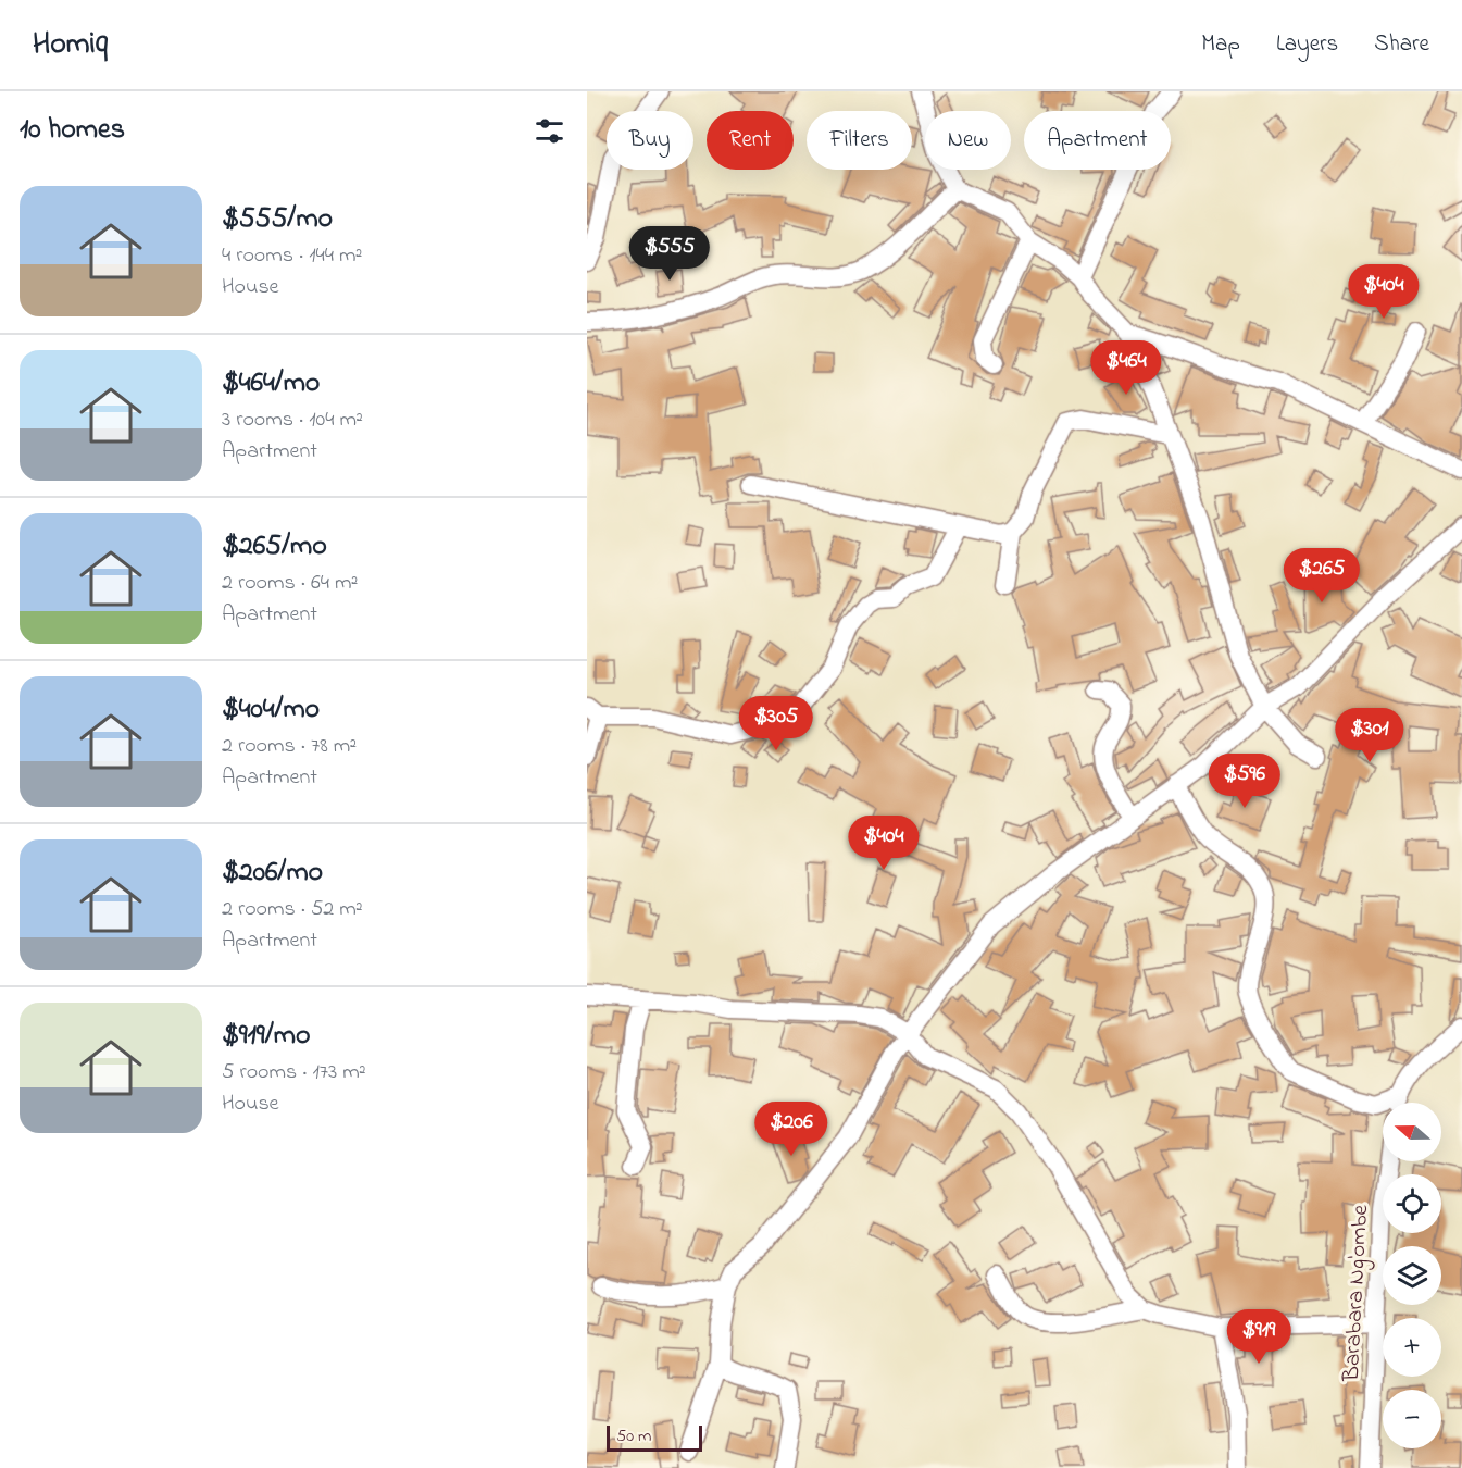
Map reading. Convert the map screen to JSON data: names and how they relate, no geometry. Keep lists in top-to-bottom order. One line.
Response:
{"streets":{"street":["Barabara Ng'ombe"]},"scale_bar":"50 m","north":"left","page":{"header":"Homiq","nav":["Map","Layers","Share"],"heading":"10 homes","chip":["Buy","Rent","Filters","New","Apartment"],"list":[{"name":"$555/mo","note":"4 rooms · 144 m² · House"},{"name":"$464/mo","note":"3 rooms · 104 m² · Apartment"},{"name":"$265/mo","note":"2 rooms · 64 m² · Apartment"},{"name":"$404/mo","note":"2 rooms · 78 m² · Apartment"},{"name":"$206/mo","note":"2 rooms · 52 m² · Apartment"},{"name":"$919/mo","note":"5 rooms · 173 m² · House"}],"price":["$555","$404","$464","$265","$305","$301","$596","$404","$206","$919"],"map_buttons":["+","−"],"scale":"50 m"}}
